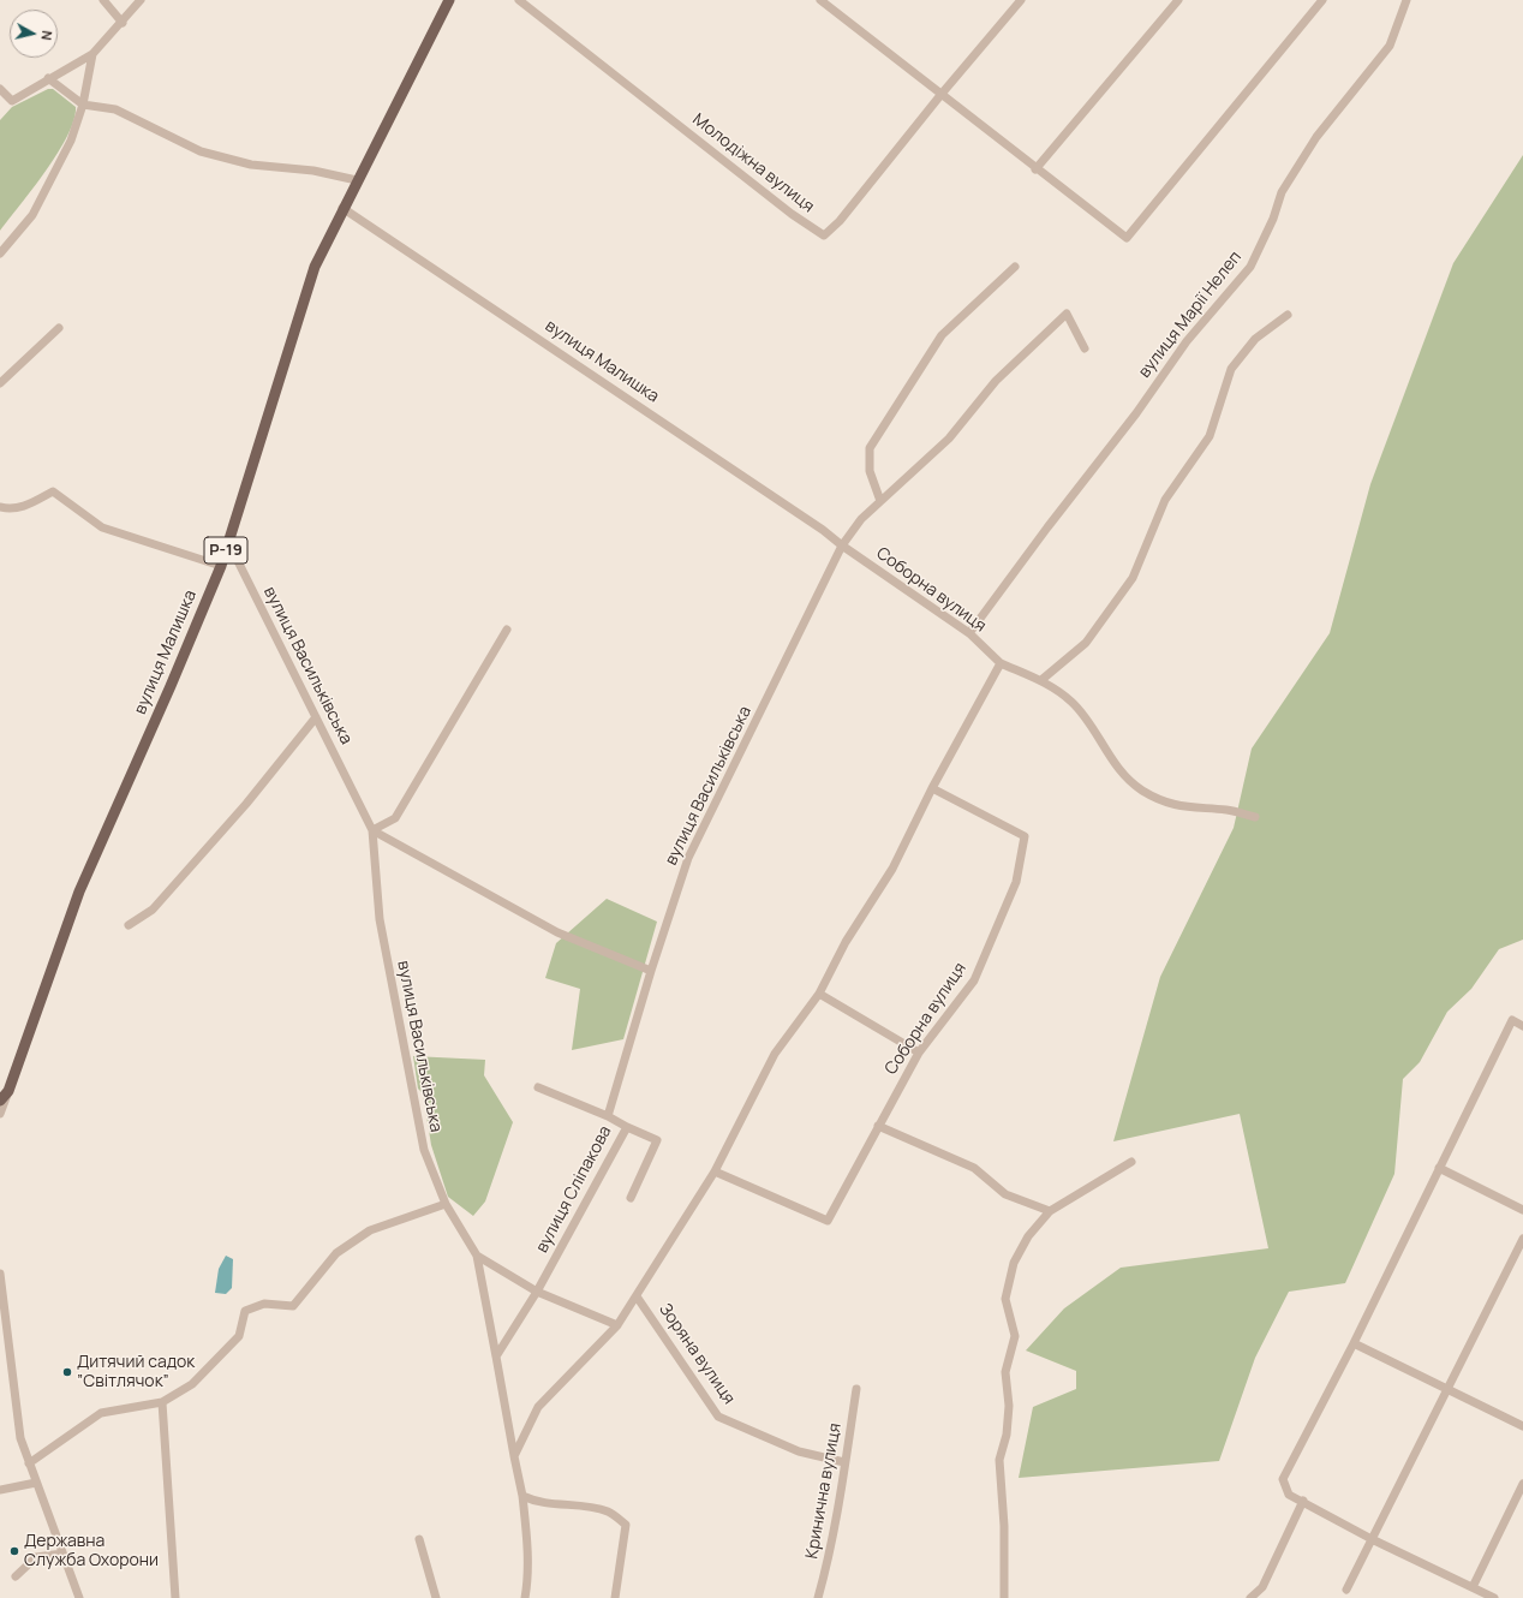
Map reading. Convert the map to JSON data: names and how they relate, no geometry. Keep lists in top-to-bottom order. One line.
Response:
{"streets":{"main road":["вулиця Малишка","Р-19"],"street":["Молодіжна вулиця","вулиця Марії Нелеп","Соборна вулиця","вулиця Васильківська","вулиця Сліпакова","Зоряна вулиця","Кринична вулиця"]},"crossings":[["вулиця Марії Нелеп","Соборна вулиця"],["вулиця Малишка","Соборна вулиця"],["вулиця Малишка","вулиця Васильківська"],["Соборна вулиця","вулиця Васильківська"],["вулиця Васильківська","вулиця Сліпакова"],["Зоряна вулиця","Кринична вулиця"]],"places":["Дитячий садок ”Світлячок”","Державна Служба Охорони"],"north":"right"}
